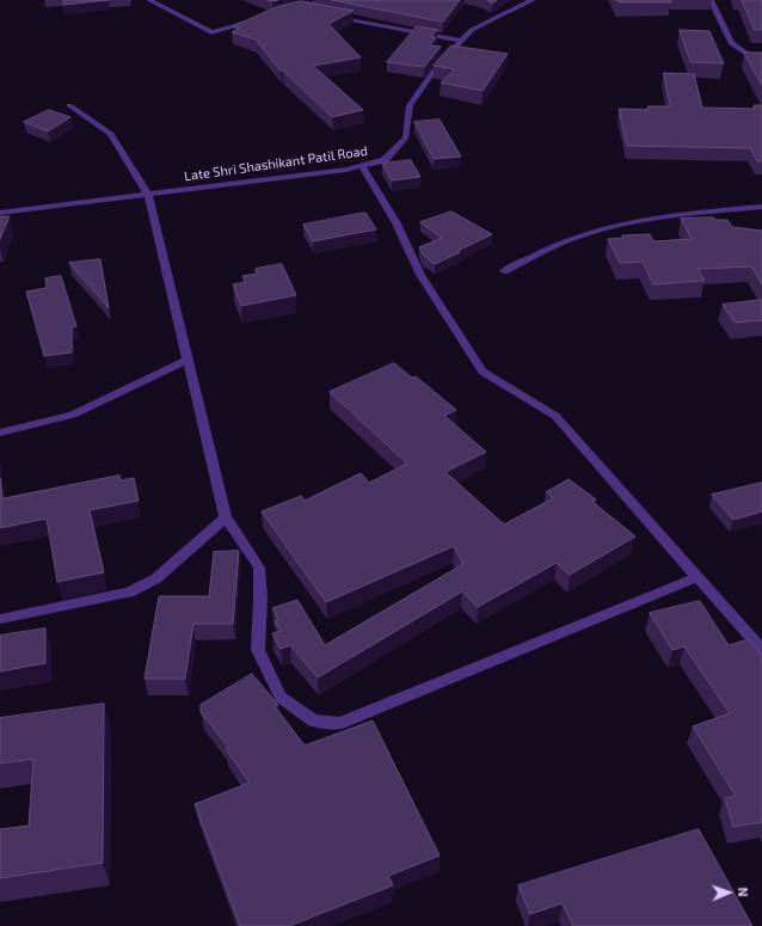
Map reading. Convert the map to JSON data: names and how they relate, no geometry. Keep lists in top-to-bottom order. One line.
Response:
{"streets":{"street":["Late Shri Shashikant Patil Road"]},"north":"right"}
